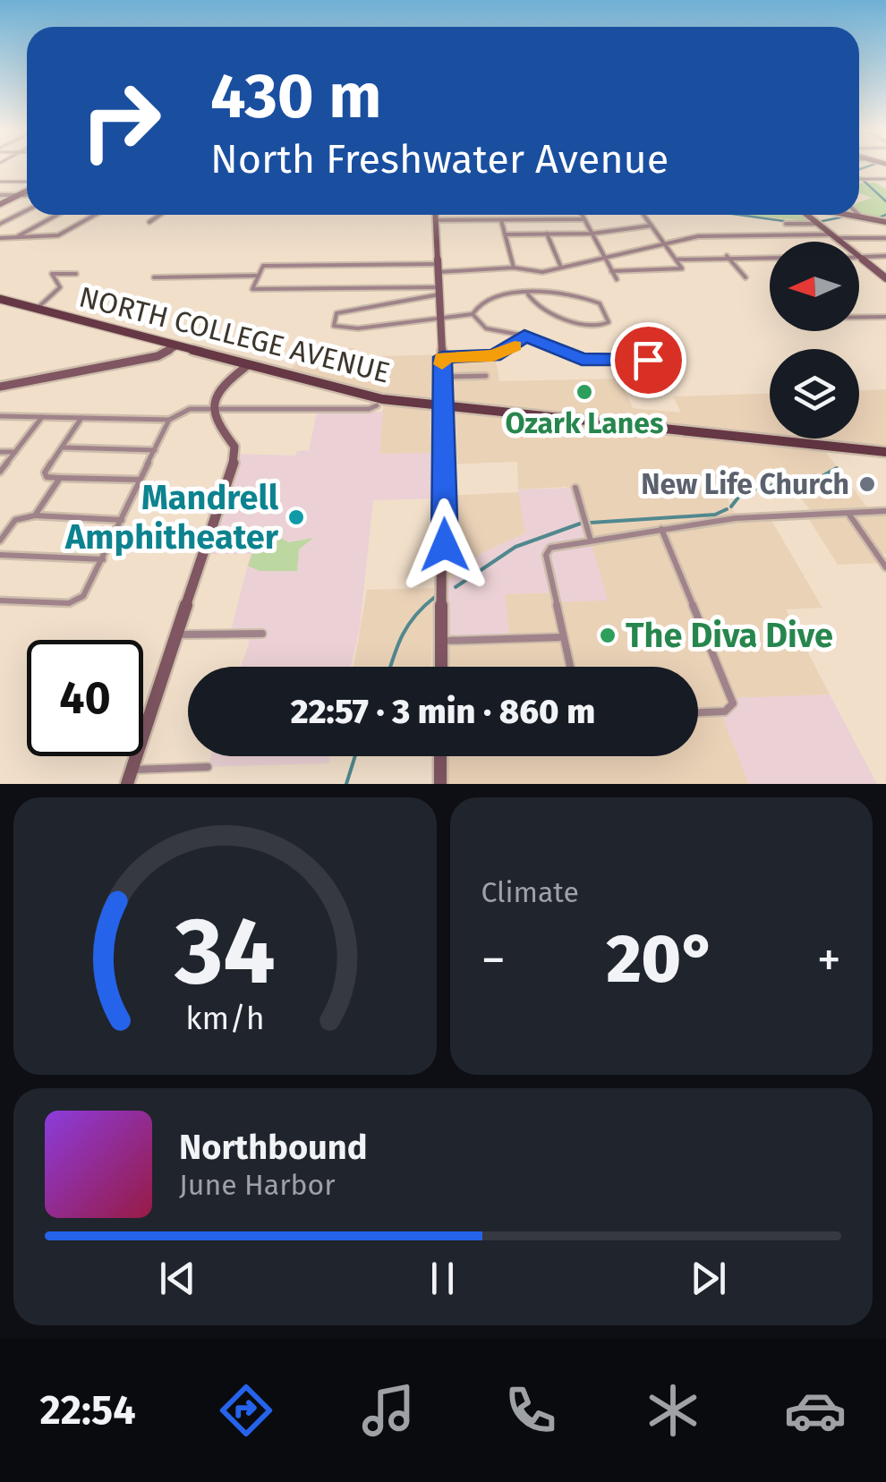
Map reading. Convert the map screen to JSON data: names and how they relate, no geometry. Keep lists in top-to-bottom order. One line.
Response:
{"streets":{"main road":["NORTH COLLEGE AVENUE"]},"places":["Ozark Lanes","New Life Church","Mandrell Amphitheater","The Diva Dive"],"north":"left","page":{"turn":["430 m","North Freshwater Avenue"],"limit":"40","trip":"22:57 · 3 min · 860 m","tile":"Climate","heat":["−","20°","+"],"song":["Northbound","June Harbor"],"tabs":"22:54","gauge":["34","km/h"]}}
